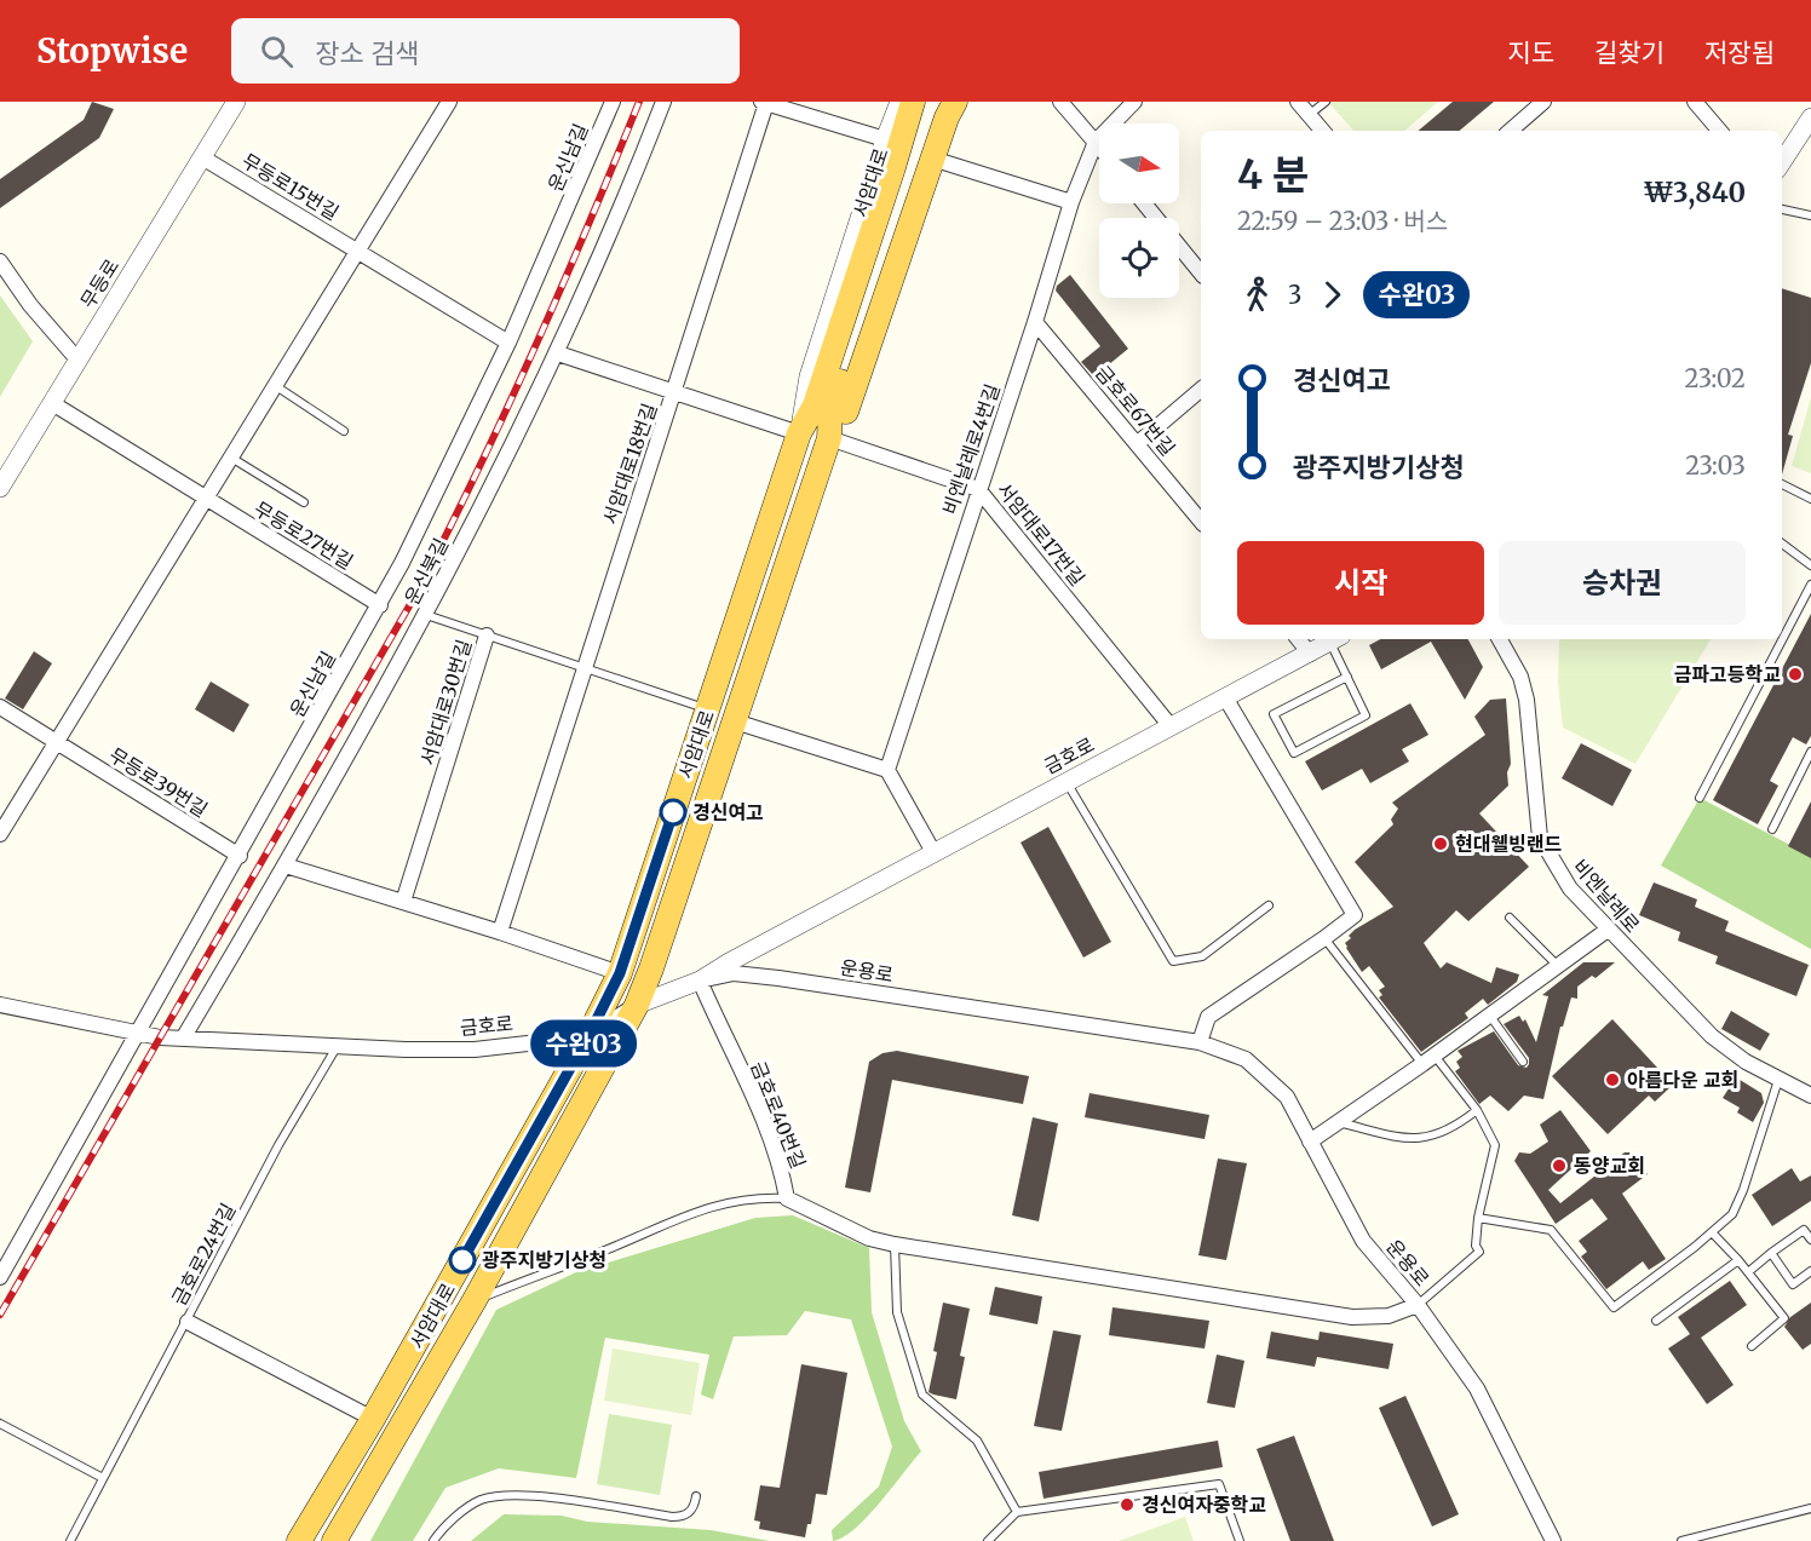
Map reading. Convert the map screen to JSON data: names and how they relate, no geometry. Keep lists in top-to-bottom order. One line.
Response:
{"streets":{"main road":["서암대로"],"street":["운신남길","무등로15번길","무등로","금호로67번길","비엔날레로4번길","서암대로18번길","서암대로17번길","무등로27번길","운신북길","서암대로30번길","금호로","무등로39번길","비엔날레로","운용로","금호로40번길"],"lane":["금호로24번길"]},"crossings":[["운신남길","무등로15번길"],["운신남길","무등로27번길"],["운신남길","금호로"],["운신남길","무등로39번길"],["서암대로","비엔날레로4번길"],["서암대로","서암대로18번길"],["서암대로","서암대로17번길"],["서암대로","서암대로30번길"],["서암대로","금호로"],["무등로15번길","무등로"],["무등로","무등로27번길"],["금호로67번길","비엔날레로4번길"],["비엔날레로4번길","서암대로17번길"],["서암대로18번길","운신북길"],["서암대로18번길","서암대로30번길"],["서암대로17번길","금호로"],["운신북길","서암대로30번길"],["운신북길","금호로"],["금호로","운용로"],["금호로","금호로40번길"],["금호로","금호로24번길"],["운용로","금호로40번길"]],"places":["금파고등학교","경신여고","현대웰빙랜드","아름다운 교회","동양교회","광주지방기상청","경신여자중학교"],"lines":["bus line 수완03"],"north":"right","page":{"header":"Stopwise","search":"장소 검색","nav":["지도","길찾기","저장됨"],"on_map":"수완03","heading":["4 분","22:59 – 23:03 · 버스","₩3,840"],"legs":["3","수완03"],"list":[{"name":"경신여고","value":"23:02"},{"name":"광주지방기상청","value":"23:03"}],"buttons":["시작","승차권"]}}
